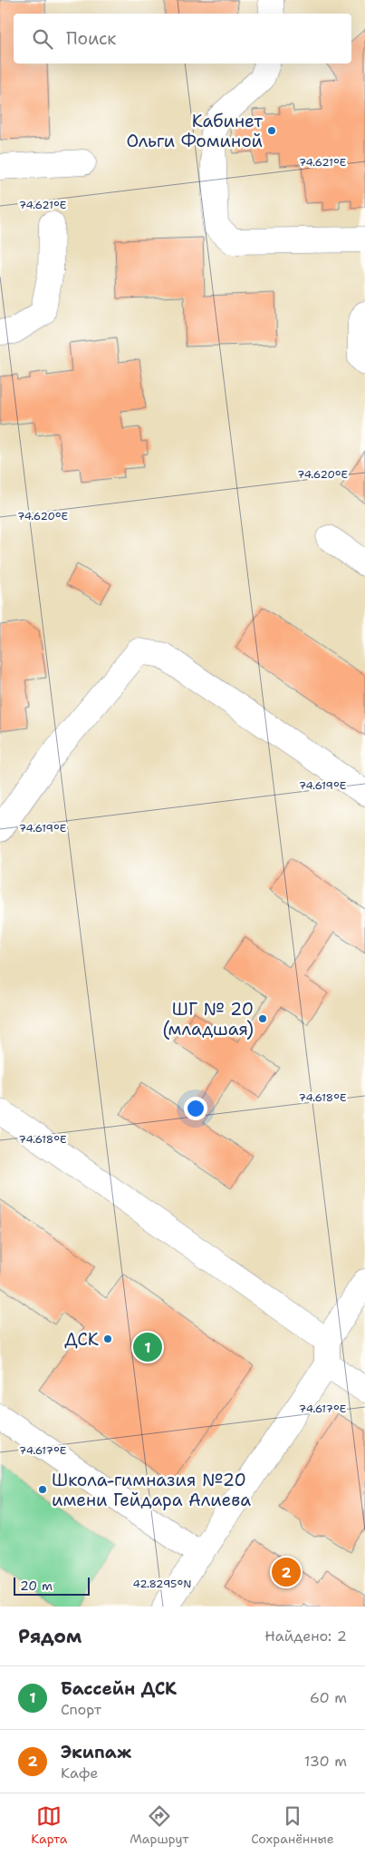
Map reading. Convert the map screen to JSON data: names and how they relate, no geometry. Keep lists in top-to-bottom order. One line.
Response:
{"places":["Кабинет Ольги Фоминой","ШГ № 20 (младшая)","ДСК","Школа-гимназия №20 имени Гейдара Алиева"],"scale_bar":"20 m","page":{"search":"Поиск","pins":["1","2"],"scale":"20 m","heading":["Рядом","Найдено: 2"],"list":[{"mark":"1","name":"Бассейн ДСК","note":"Спорт","value":"60 m"},{"mark":"2","name":"Экипаж","note":"Кафе","value":"130 m"}],"nav":["Карта","Маршрут","Сохранённые"]},"coordinates":["74.621°E","74.620°E","74.619°E","74.618°E","74.617°E","42.8295°N"]}
